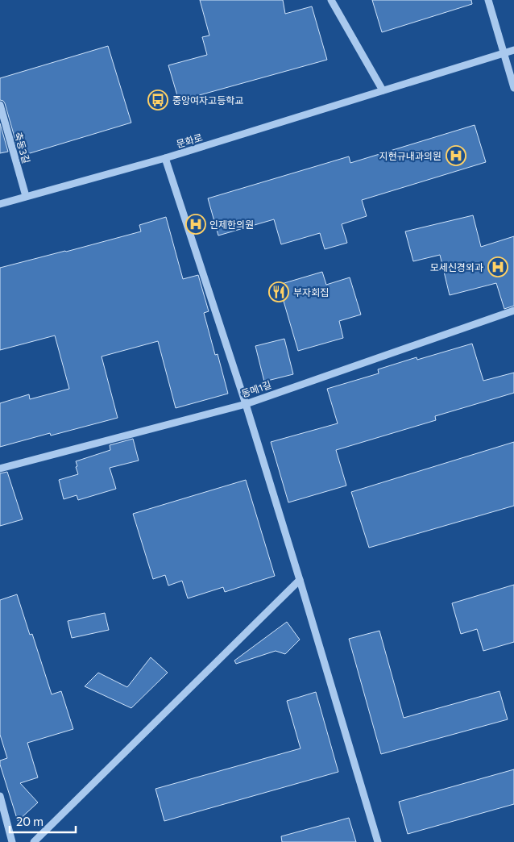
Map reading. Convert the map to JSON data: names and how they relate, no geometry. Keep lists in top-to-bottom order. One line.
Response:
{"streets":{"street":["문화로","축동3길","동메1길"]},"crossings":[["문화로","축동3길"]],"places":{"bus stop":["중앙여자고등학교"],"hospital":["지현규내과의원","인제한의원","모세신경외과"],"restaurant":["부자회집"]},"scale_bar":"20 m"}
